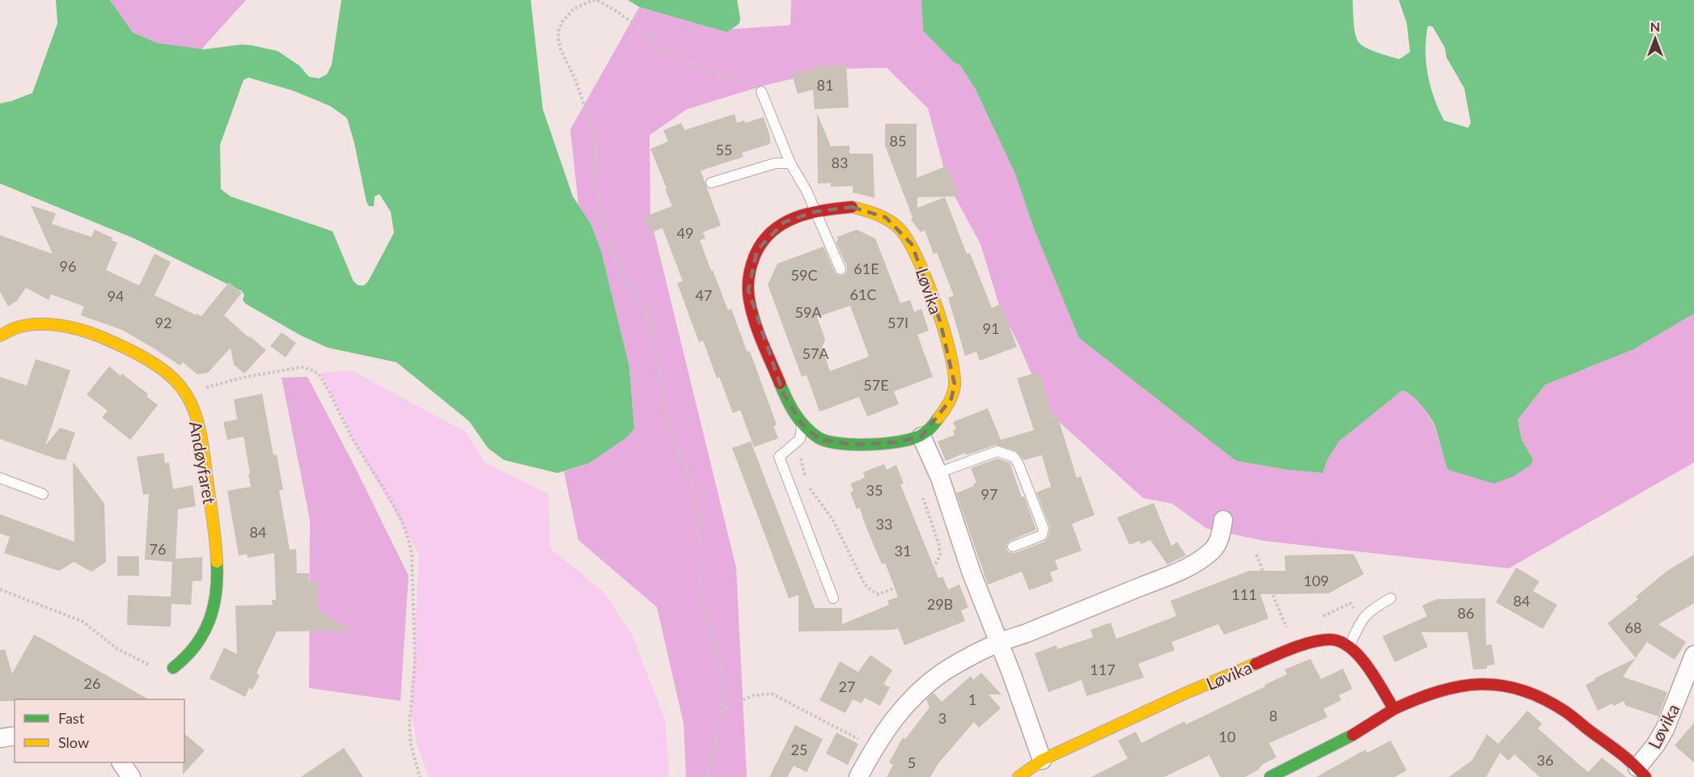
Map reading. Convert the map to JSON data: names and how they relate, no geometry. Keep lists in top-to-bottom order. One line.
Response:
{"streets":{"street":["Løvika","Andøyfaret"]},"house_numbers":["81","85","55","83","49","96","61E","59C","61C","47","94","59A","92","57I","91","57A","57E","35","97","33","84","76","31","109","111","84","29B","86","68","117","26","27","1","8","3","10","25","36","5"],"legend":["Fast","Slow"],"north":"top"}
